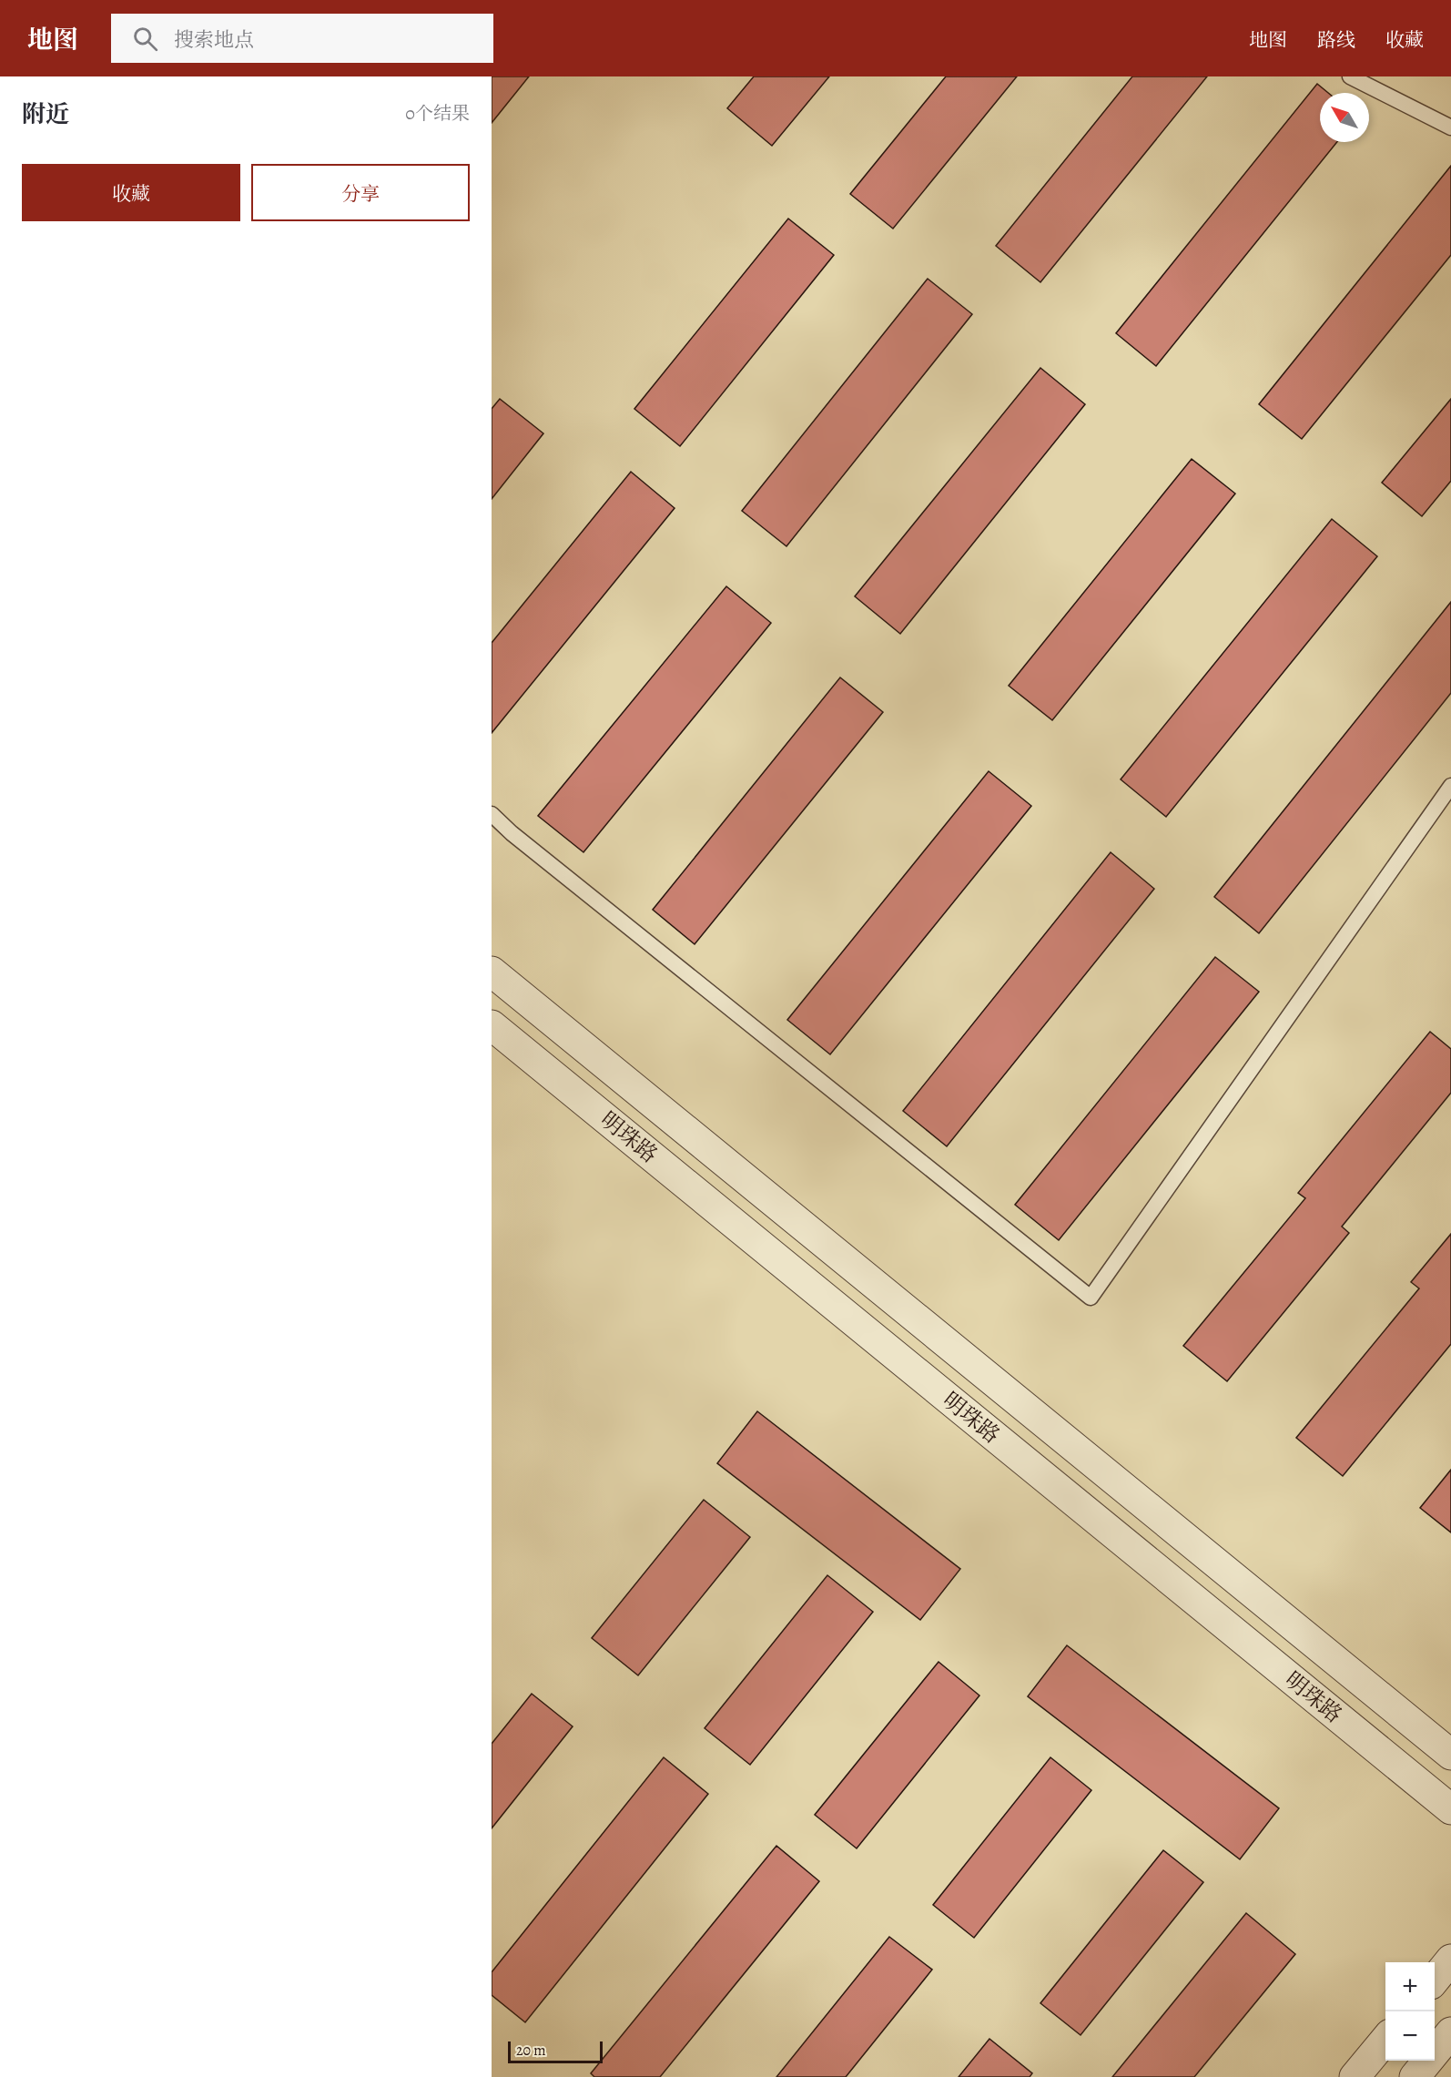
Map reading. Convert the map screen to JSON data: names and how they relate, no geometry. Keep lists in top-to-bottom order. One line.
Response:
{"streets":{"street":["明珠路"]},"scale_bar":"20 m","north":"top left","page":{"header":"地图","search":"搜索地点","nav":["地图","路线","收藏"],"heading":["附近","0个结果"],"buttons":["收藏","分享"],"map_buttons":["+","−"],"scale":"20 m"}}
